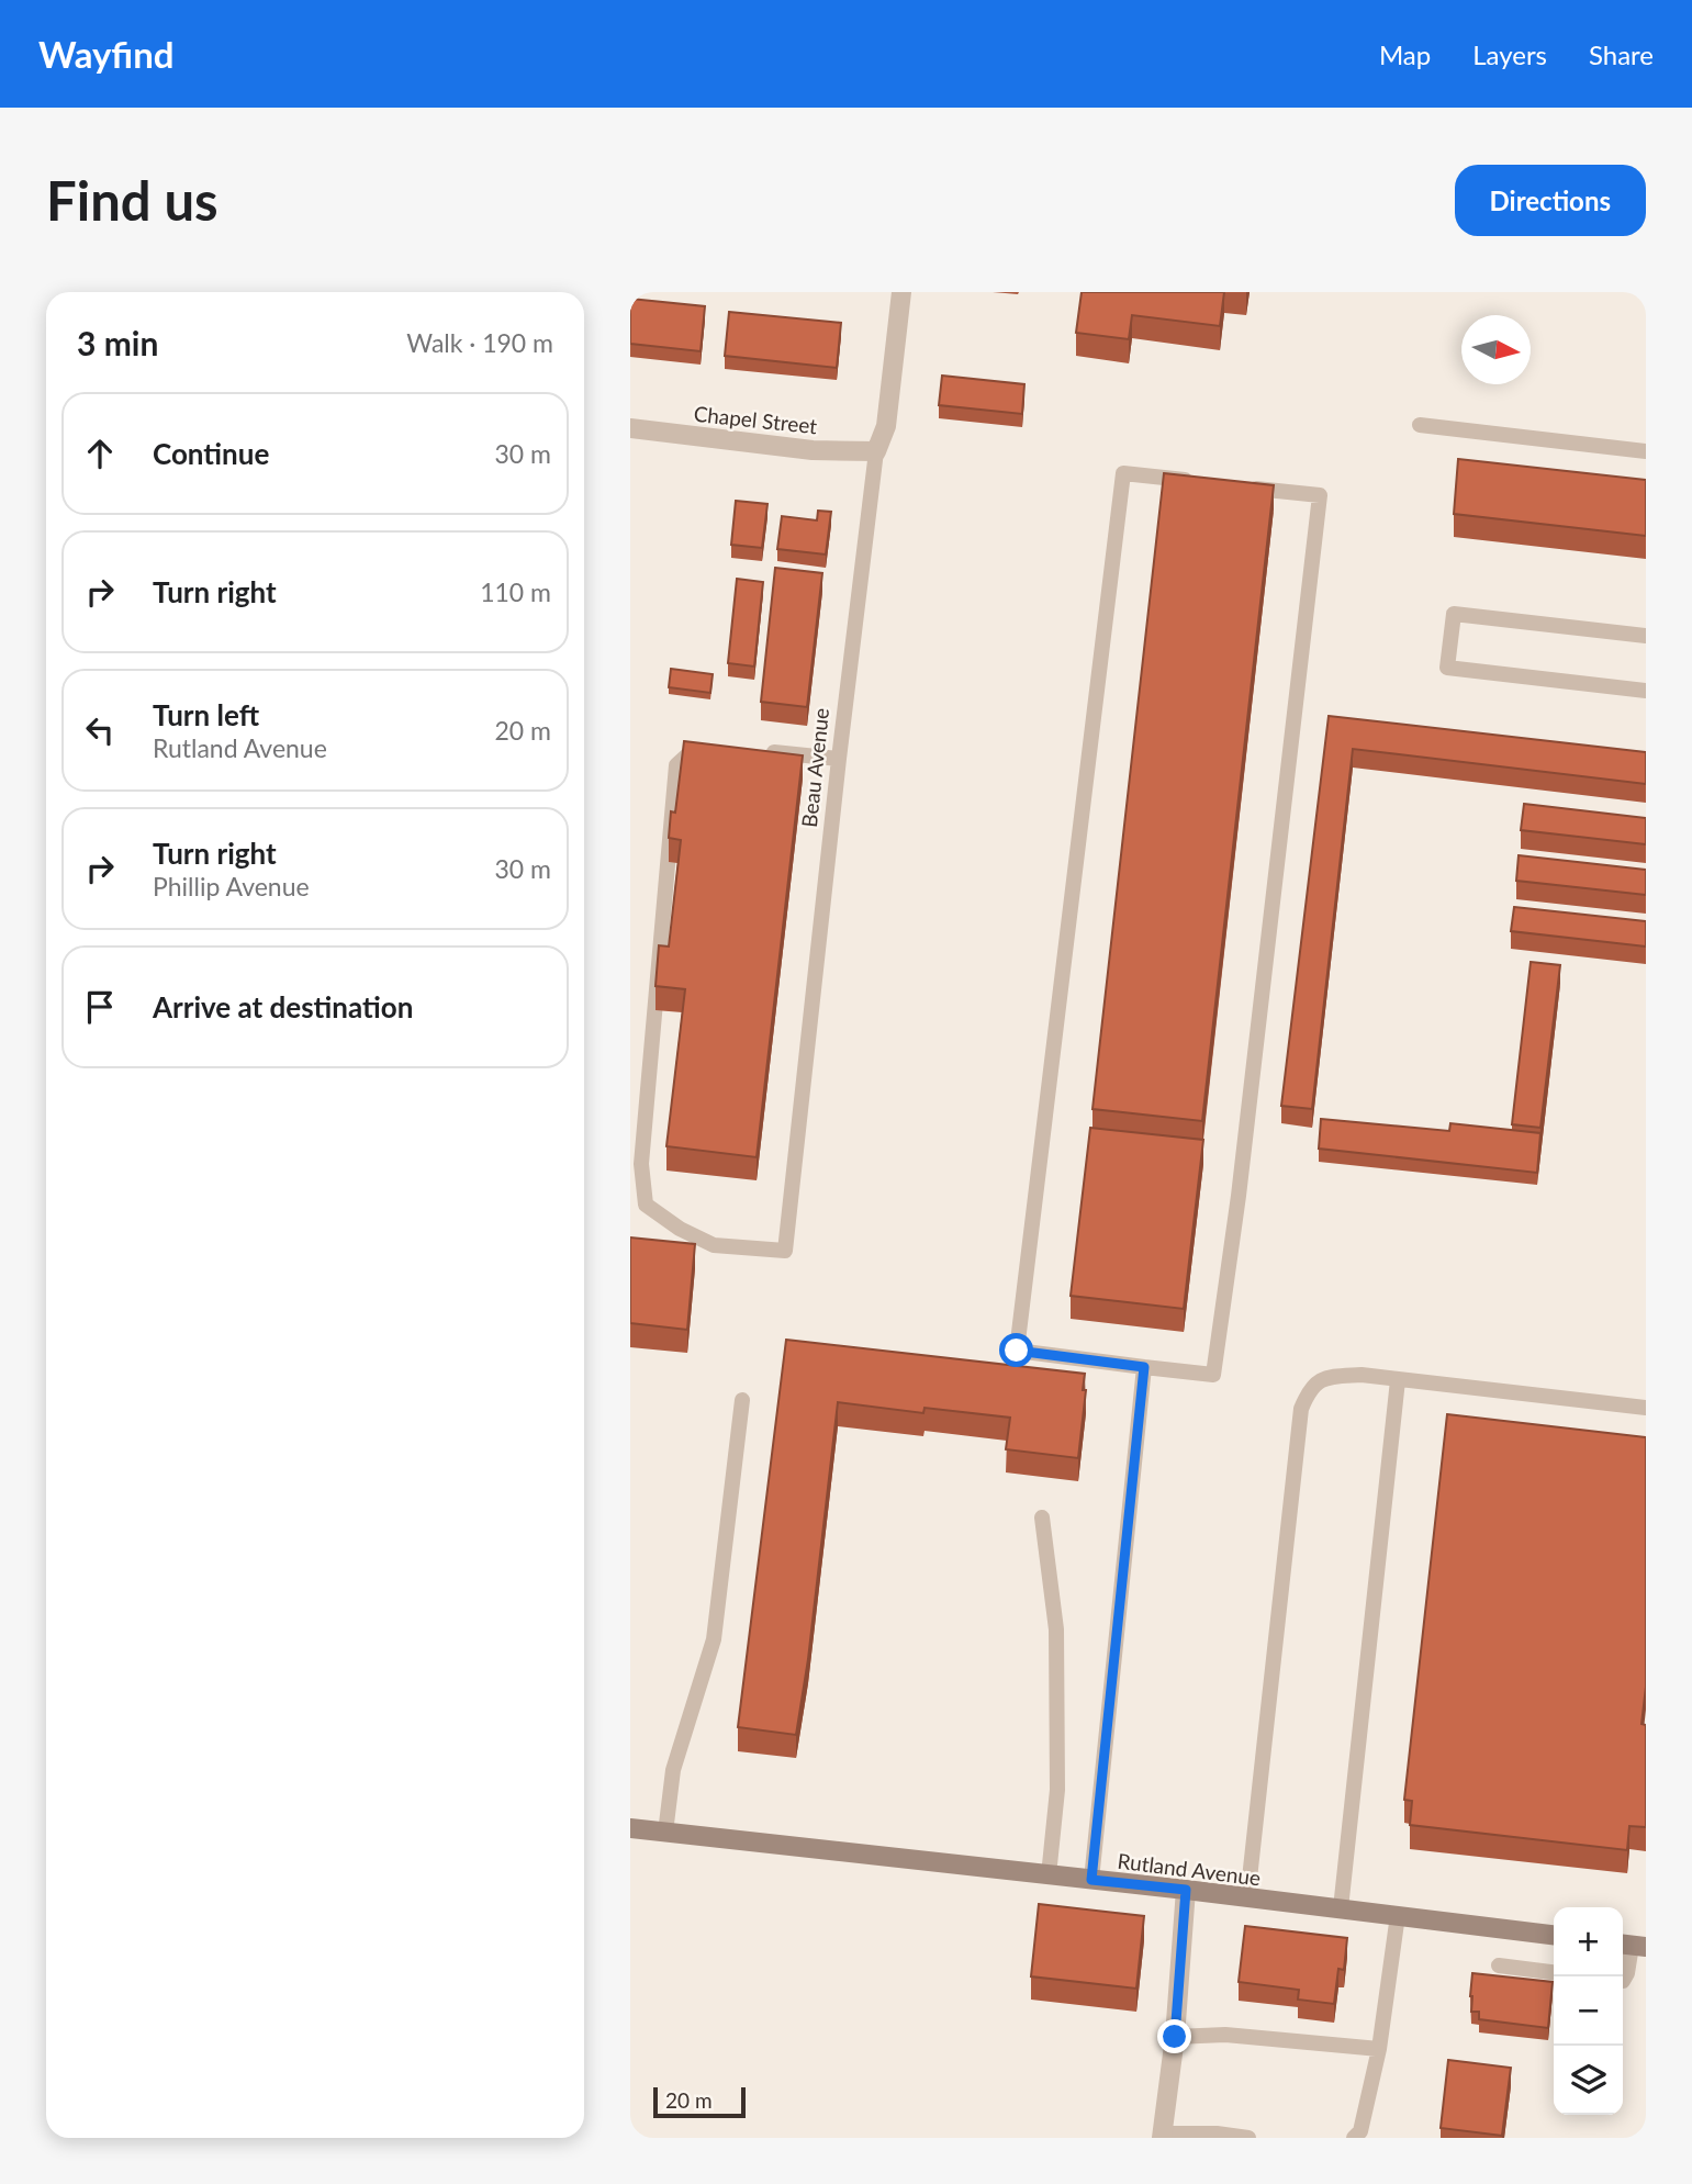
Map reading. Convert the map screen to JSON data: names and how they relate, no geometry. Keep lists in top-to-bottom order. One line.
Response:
{"streets":{"street":["Chapel Street","Beau Avenue","Rutland Avenue"]},"crossings":[["Chapel Street","Beau Avenue"]],"scale_bar":"20 m","north":"right","page":{"header":"Wayfind","nav":["Map","Layers","Share"],"buttons":"Directions","title":"Find us","heading":["3 min","Walk · 190 m"],"list":[["Continue","30 m"],["Turn right","110 m"],["Turn left","Rutland Avenue","20 m"],["Turn right","Phillip Avenue","30 m"],"Arrive at destination"],"map_buttons":["+","−"],"scale":"20 m"}}
